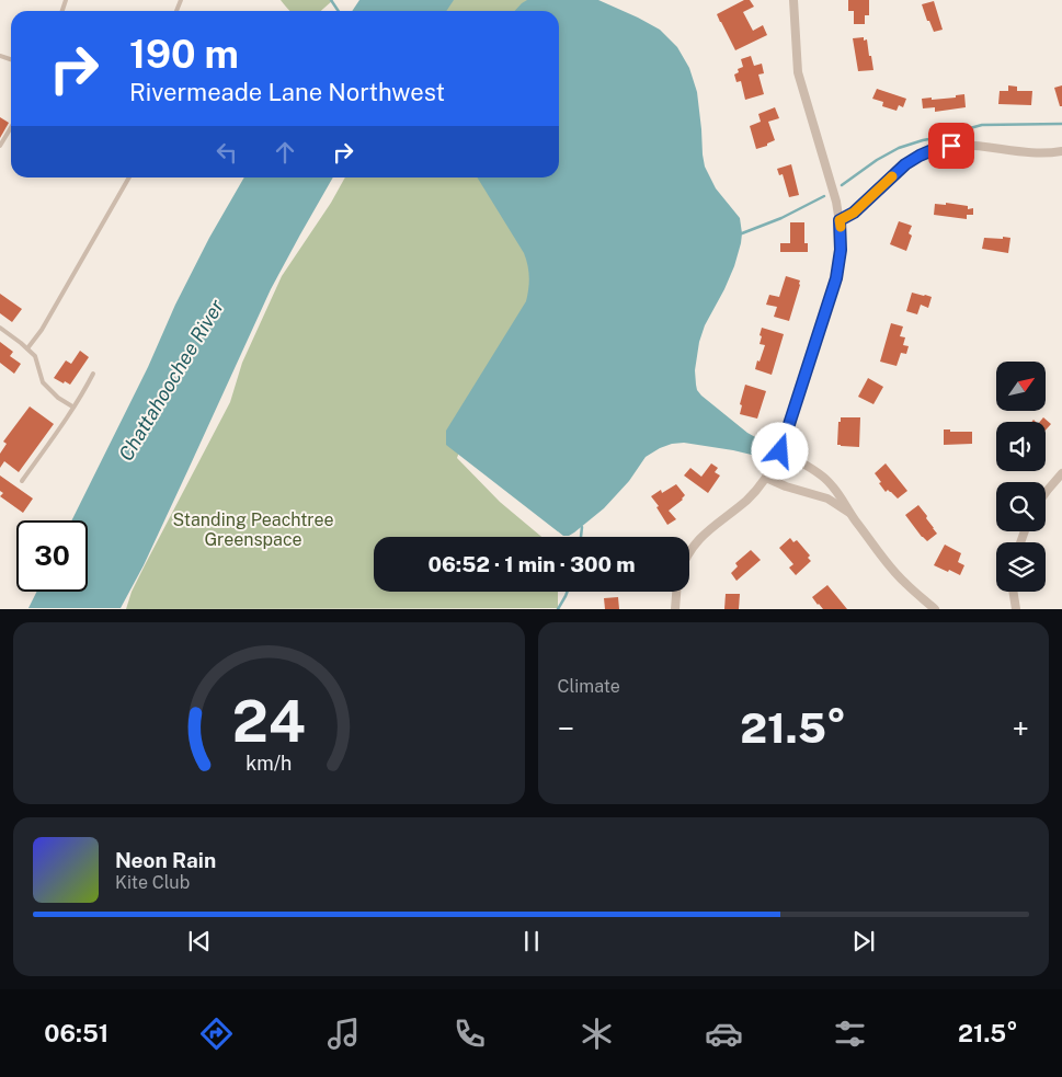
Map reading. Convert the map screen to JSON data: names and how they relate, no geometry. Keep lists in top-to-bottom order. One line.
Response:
{"water":["Chattahoochee River"],"parks":["Standing Peachtree Greenspace"],"north":"top right","page":{"turn":["190 m","Rivermeade Lane Northwest"],"limit":"30","trip":"06:52 · 1 min · 300 m","tile":"Climate","heat":["−","21.5°","+"],"song":["Neon Rain","Kite Club"],"tabs":["06:51","21.5°"],"gauge":["24","km/h"]}}
